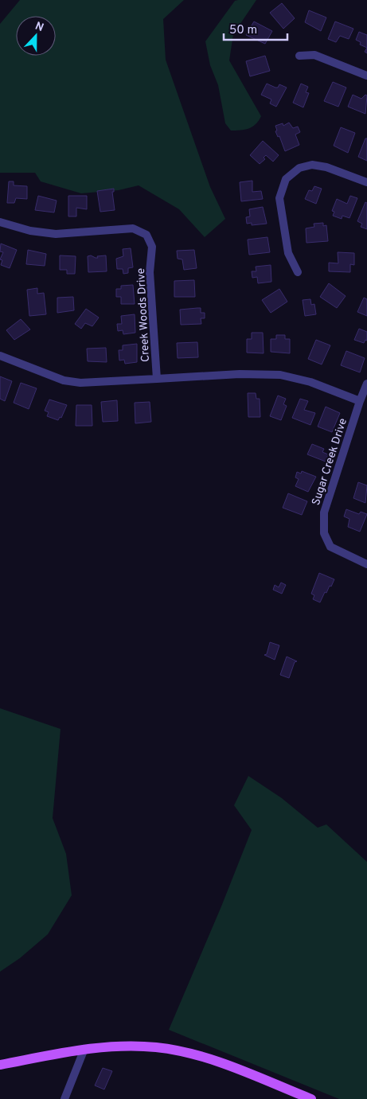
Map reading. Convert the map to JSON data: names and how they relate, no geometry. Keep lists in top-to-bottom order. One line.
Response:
{"streets":{"street":["Creek Woods Drive","Sugar Creek Drive"]},"scale_bar":"50 m","north":"top"}
